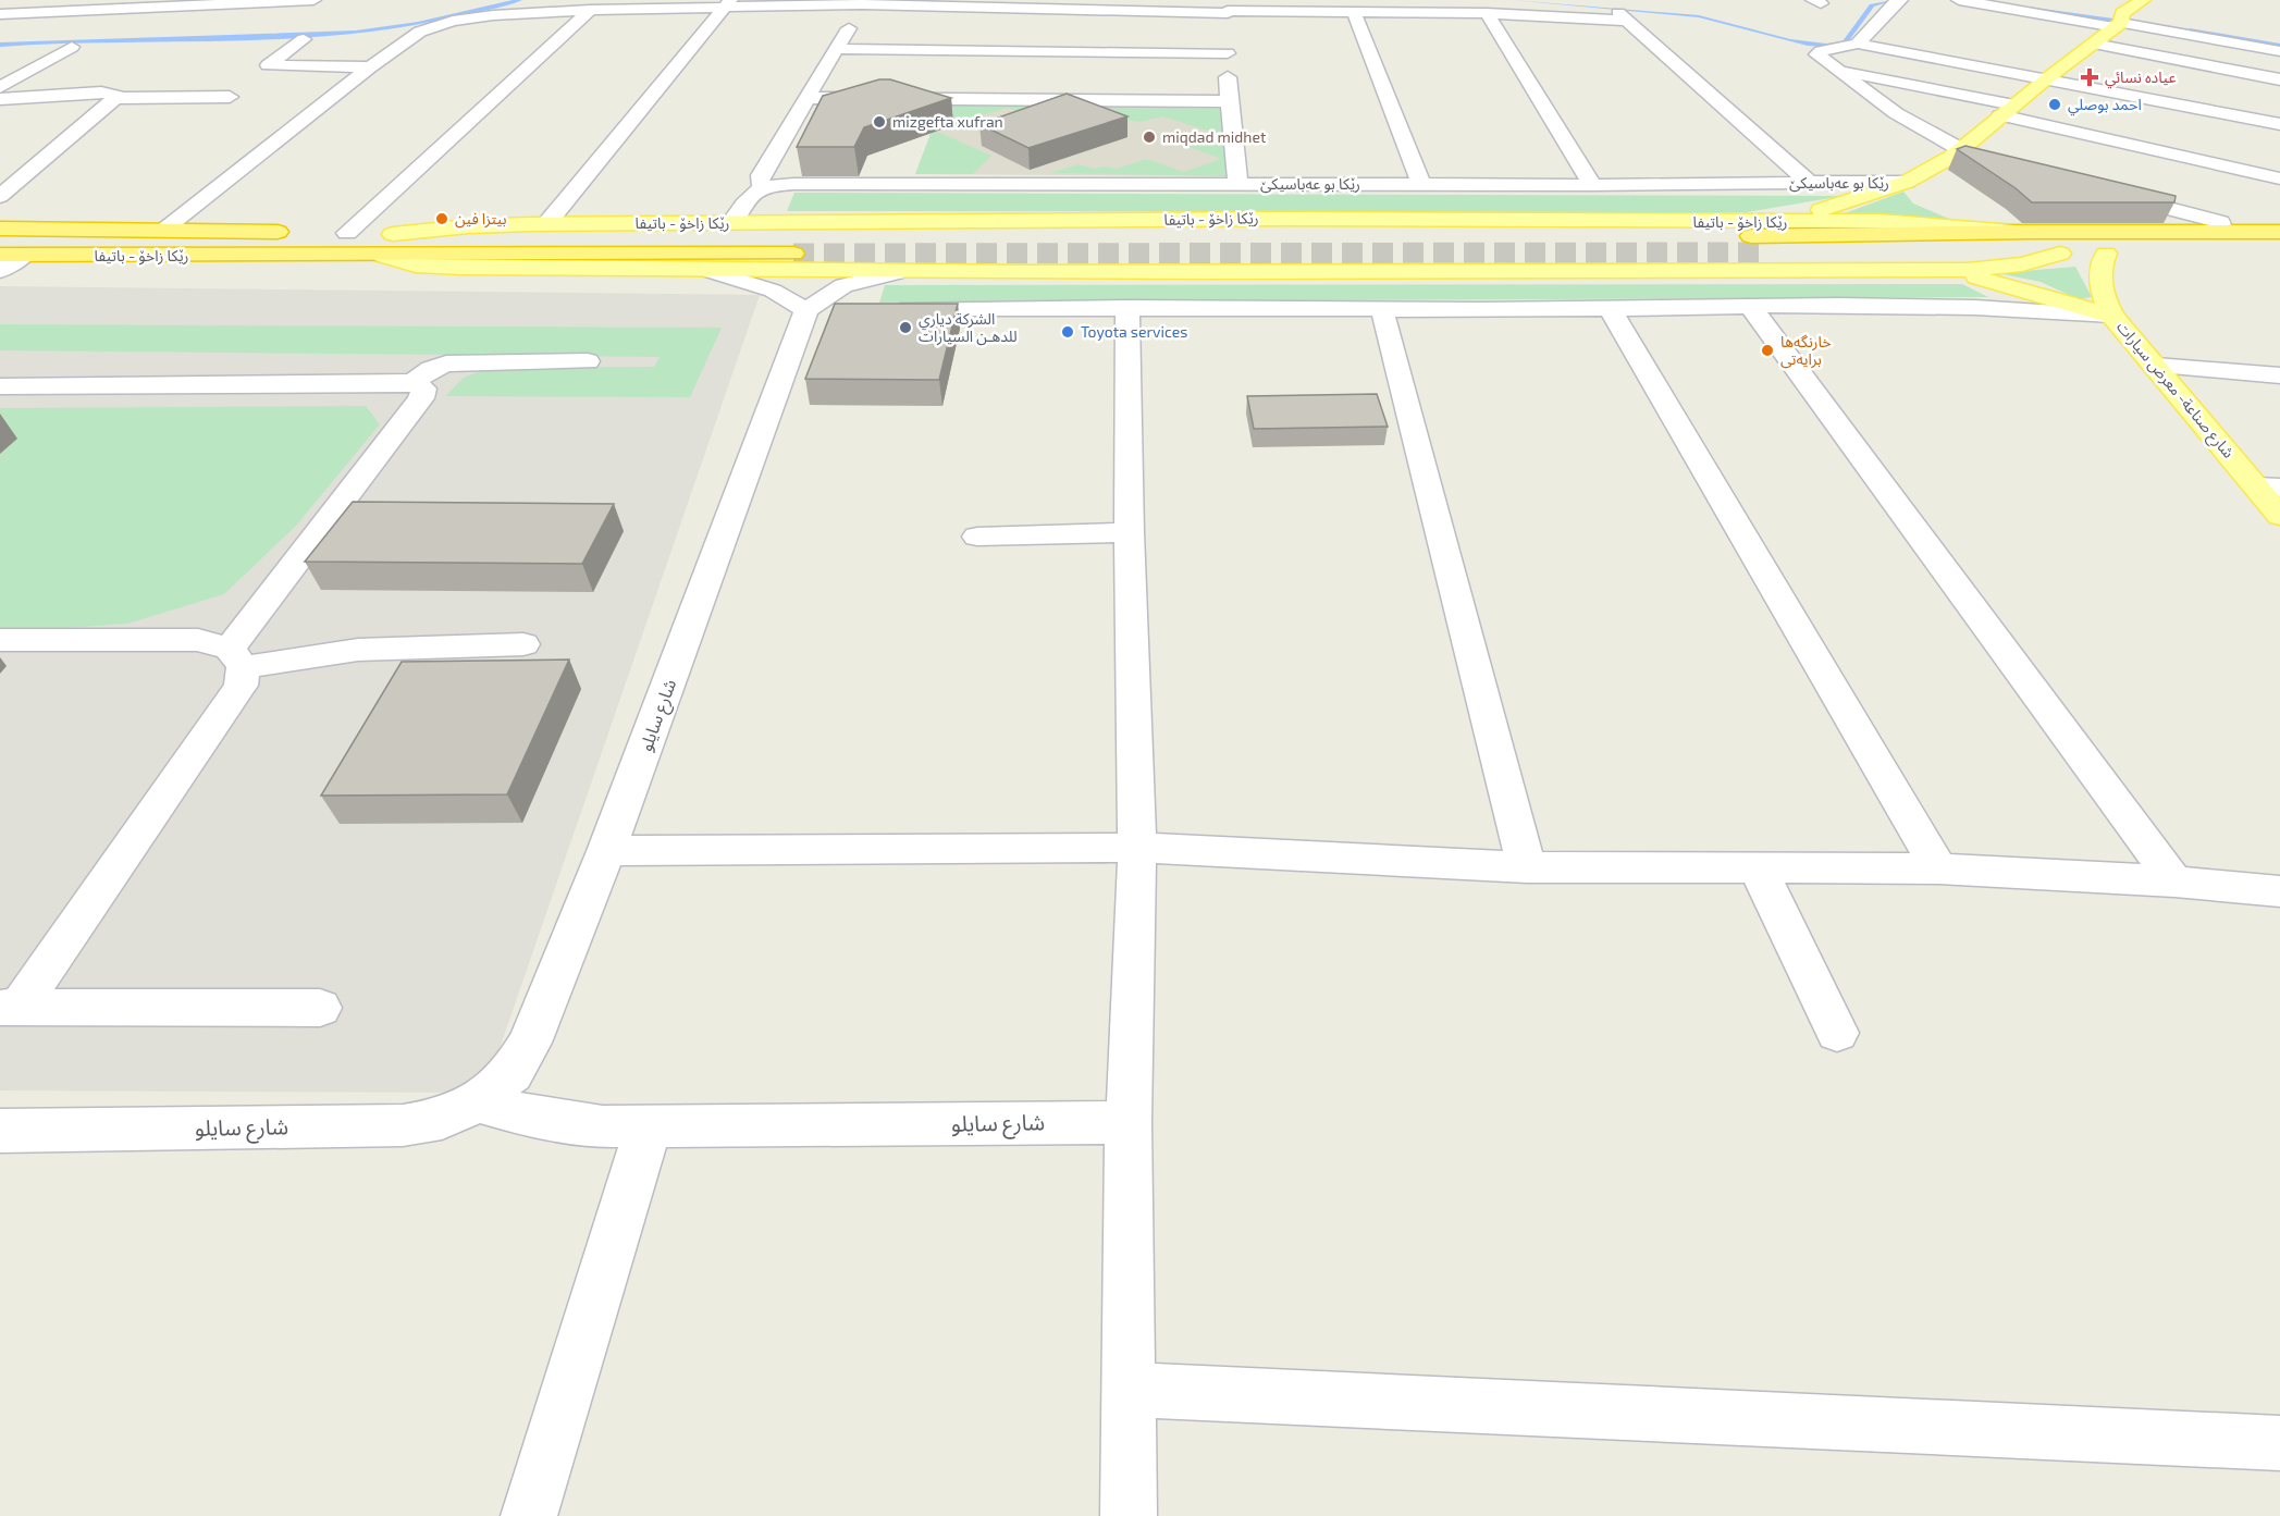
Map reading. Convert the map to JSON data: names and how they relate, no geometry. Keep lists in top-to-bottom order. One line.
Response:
{"streets":{"highway":["رێکا زاخۆ - باتیفا"],"main road":["شارع صناعة- معرض سيارات"],"street":["رێكا بو عه‌باسيكێ","شارع سايلو"]},"crossings":[["رێکا زاخۆ - باتیفا","شارع صناعة- معرض سيارات"]],"places":{"health":["عياده نسائي"],"other":["احمد بوصلي","mizgefta xufran","miqdad midhet","بيتزا فين","الشركة دياري للدهـن السيارات","Toyota services","خارنگه‌ها برايه‌تى"]}}
